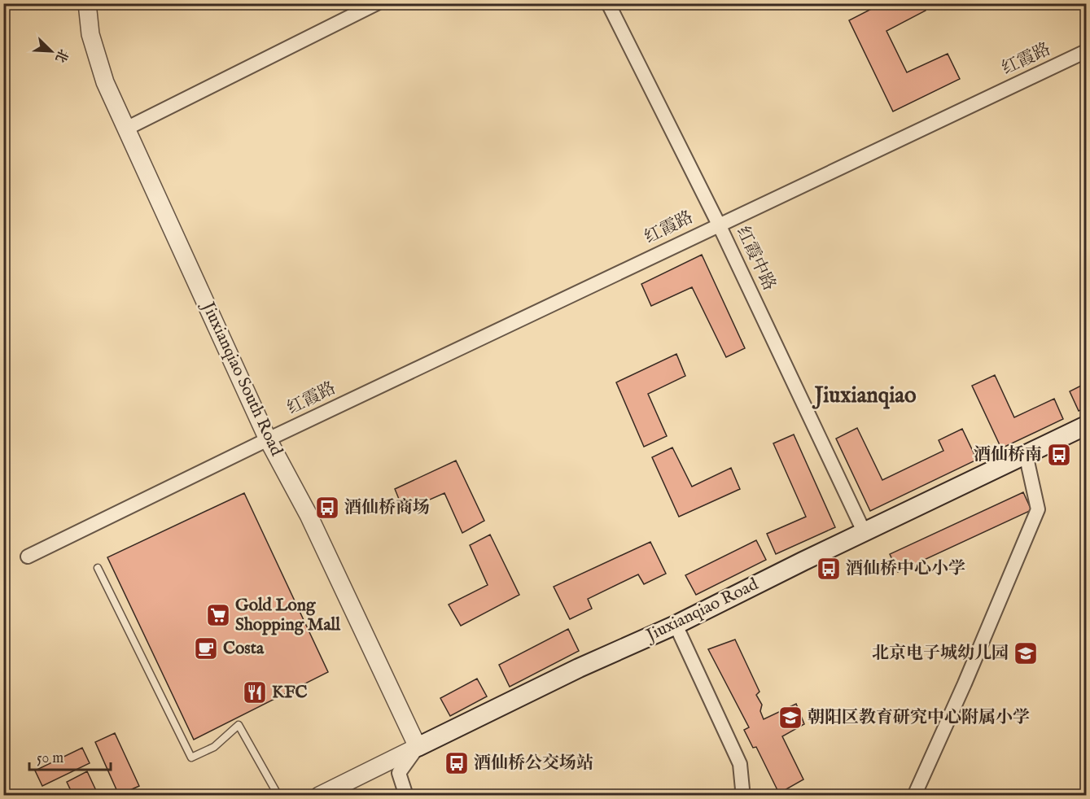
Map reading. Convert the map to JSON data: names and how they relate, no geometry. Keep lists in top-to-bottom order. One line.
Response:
{"streets":{"main road":["Jiuxianqiao Road"],"street":["红霞路","红霞中路","Jiuxianqiao South Road"]},"crossings":[["红霞路","红霞中路"],["红霞路","Jiuxianqiao South Road"],["红霞中路","Jiuxianqiao Road"],["Jiuxianqiao South Road","Jiuxianqiao Road"]],"districts":["Jiuxianqiao"],"places":{"bus stop":["酒仙桥南","酒仙桥商场","酒仙桥中心小学","酒仙桥公交场站"],"supermarket":["Gold Long Shopping Mall"],"cafe":["Costa"],"school or university":["北京电子城幼儿园","朝阳区教育研究中心附属小学"],"restaurant":["KFC"]},"scale_bar":"50 m","north":"bottom right"}
